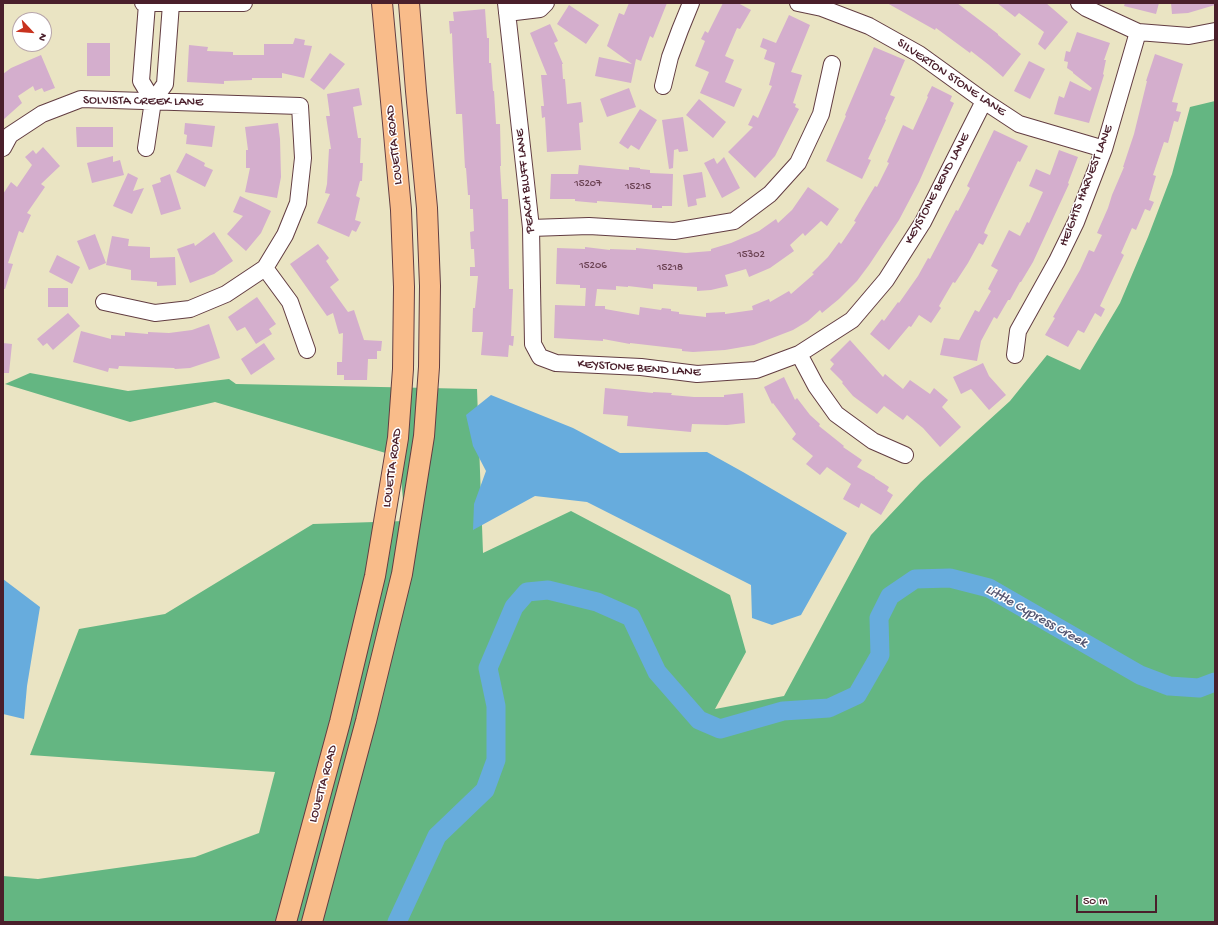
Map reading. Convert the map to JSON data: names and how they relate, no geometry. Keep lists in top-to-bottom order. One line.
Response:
{"streets":{"main road":["LOUETTA ROAD"],"street":["SILVERTON STONE LANE","SOLVISTA CREEK LANE","PEACH BLUFF LANE","HEIGHTS HARVEST LANE","KEYSTONE BEND LANE"]},"crossings":[["SILVERTON STONE LANE","HEIGHTS HARVEST LANE"],["SILVERTON STONE LANE","KEYSTONE BEND LANE"],["PEACH BLUFF LANE","KEYSTONE BEND LANE"]],"water":["Little Cypress Creek"],"house_numbers":["15207","15215","15302","15206","15218"],"scale_bar":"50 m","north":"bottom right"}
